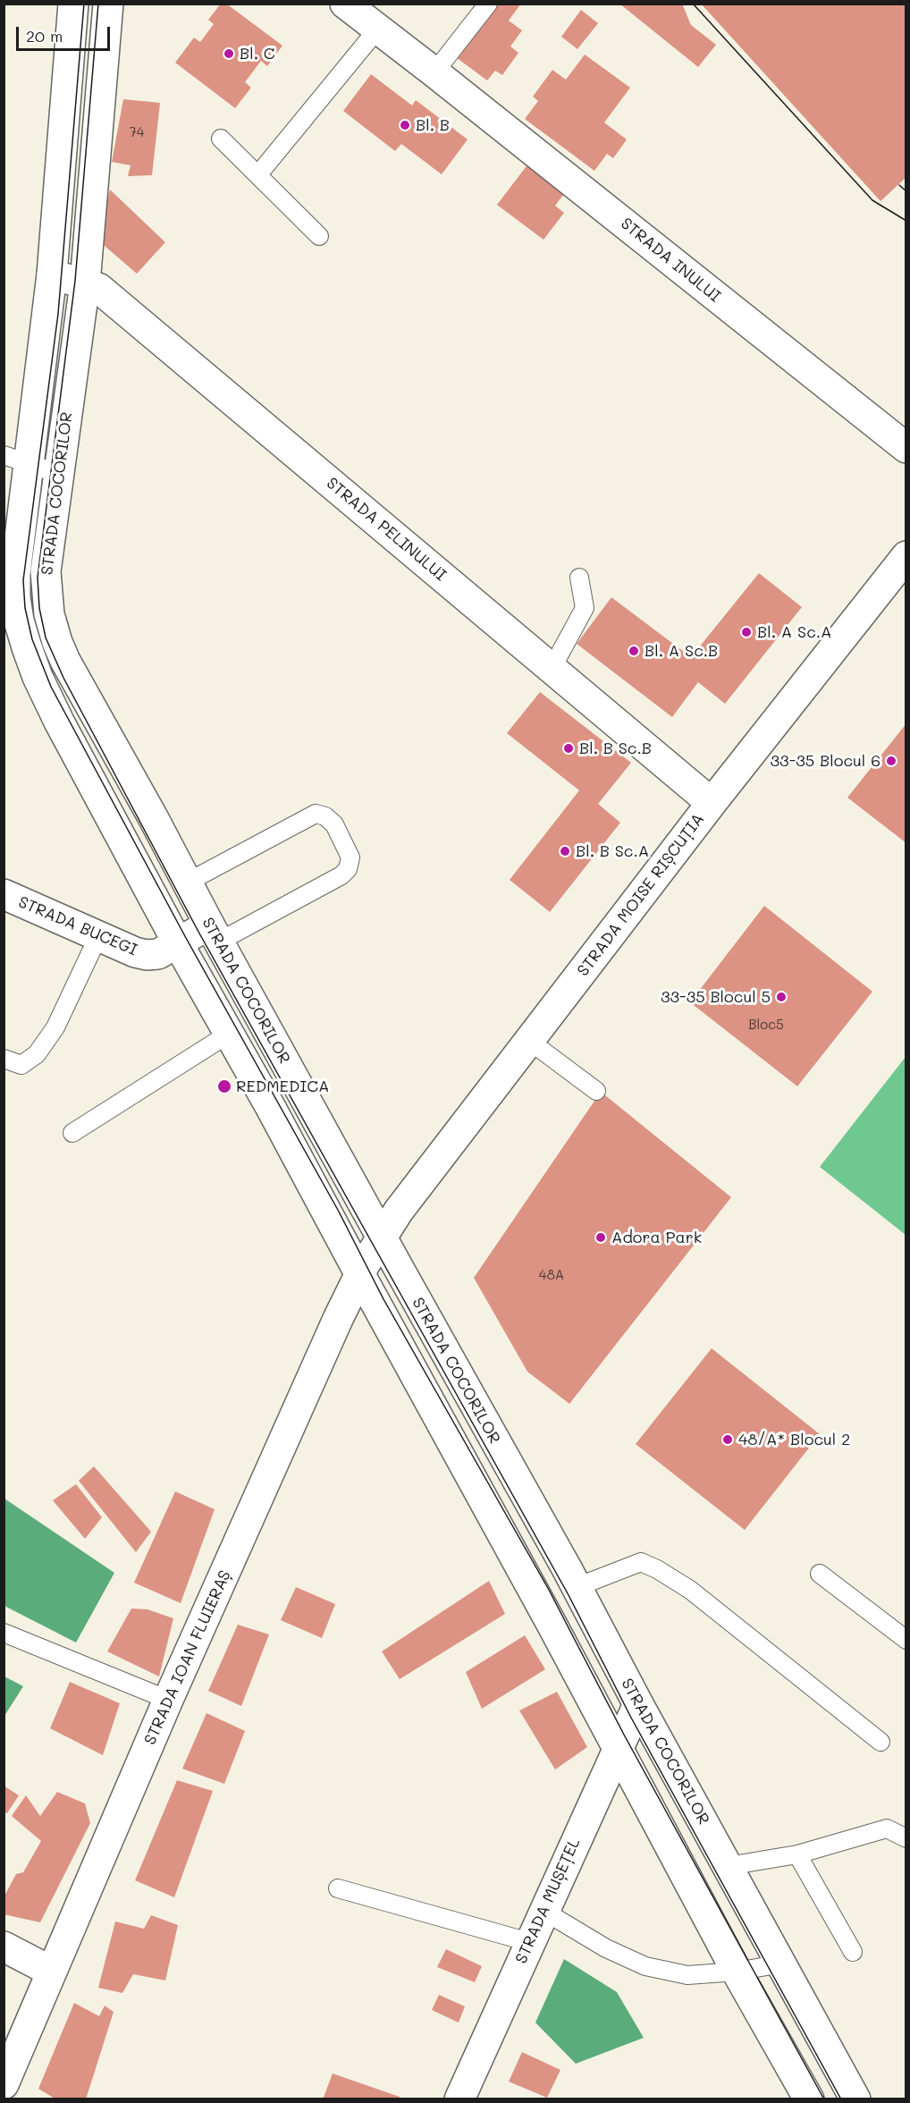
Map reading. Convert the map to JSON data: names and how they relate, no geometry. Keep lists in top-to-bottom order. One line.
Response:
{"streets":{"main road":["STRADA INULUI","STRADA COCORILOR","STRADA PELINULUI","STRADA MOISE RIȘCUȚIA","STRADA BUCEGI","STRADA IOAN FLUIERAȘ","STRADA MUȘEȚEL"]},"crossings":[["STRADA COCORILOR","STRADA PELINULUI"],["STRADA COCORILOR","STRADA MOISE RIȘCUȚIA"],["STRADA COCORILOR","STRADA BUCEGI"],["STRADA COCORILOR","STRADA IOAN FLUIERAȘ"],["STRADA COCORILOR","STRADA MUȘEȚEL"],["STRADA PELINULUI","STRADA MOISE RIȘCUȚIA"],["STRADA MOISE RIȘCUȚIA","STRADA IOAN FLUIERAȘ"]],"places":["Bl. C","Bl. B","Bl. A Sc.A","Bl. A Sc.B","Bl. B Sc.B","33-35 Blocul 6","Bl. B Sc.A","33-35 Blocul 5","REDMEDICA","Adora Park","48/A* Blocul 2"],"house_numbers":["74","Bloc5","48A"],"scale_bar":"20 m"}
